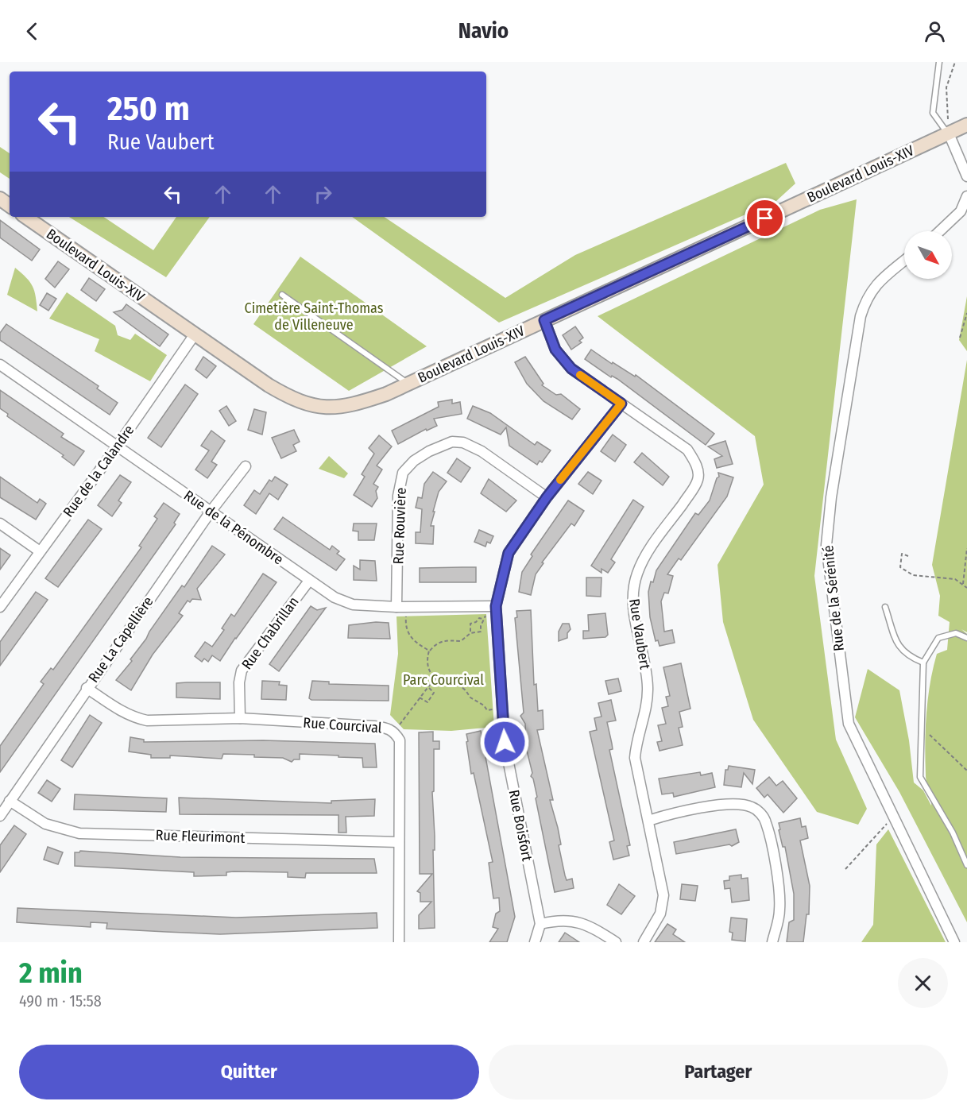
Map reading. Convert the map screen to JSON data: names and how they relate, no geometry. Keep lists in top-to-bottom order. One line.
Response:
{"streets":{"main road":["Boulevard Louis-XIV"],"street":["Rue de la Calandre","Rue Rouvière","Rue de la Pénombre","Rue de la Sérénité","Rue Chabrillan","Rue Vaubert","Rue La Capellière","Rue Courcival","Rue Boisfort","Rue Fleurimont"]},"crossings":[["Boulevard Louis-XIV","Rue de la Calandre"],["Boulevard Louis-XIV","Rue Vaubert"],["Rue de la Calandre","Rue de la Pénombre"],["Rue Rouvière","Rue de la Pénombre"],["Rue Rouvière","Rue Boisfort"],["Rue de la Pénombre","Rue Chabrillan"],["Rue de la Pénombre","Rue La Capellière"],["Rue de la Pénombre","Rue Boisfort"],["Rue Chabrillan","Rue Courcival"],["Rue Vaubert","Rue Boisfort"],["Rue La Capellière","Rue Courcival"],["Rue La Capellière","Rue Fleurimont"],["Rue Courcival","Rue Fleurimont"]],"parks":["Cimetière Saint-Thomas de Villeneuve","Parc Courcival"],"north":"bottom right","page":{"header":"Navio","turn":["250 m","Rue Vaubert"],"heading":["2 min","490 m · 15:58"],"buttons":["Quitter","Partager"]}}
